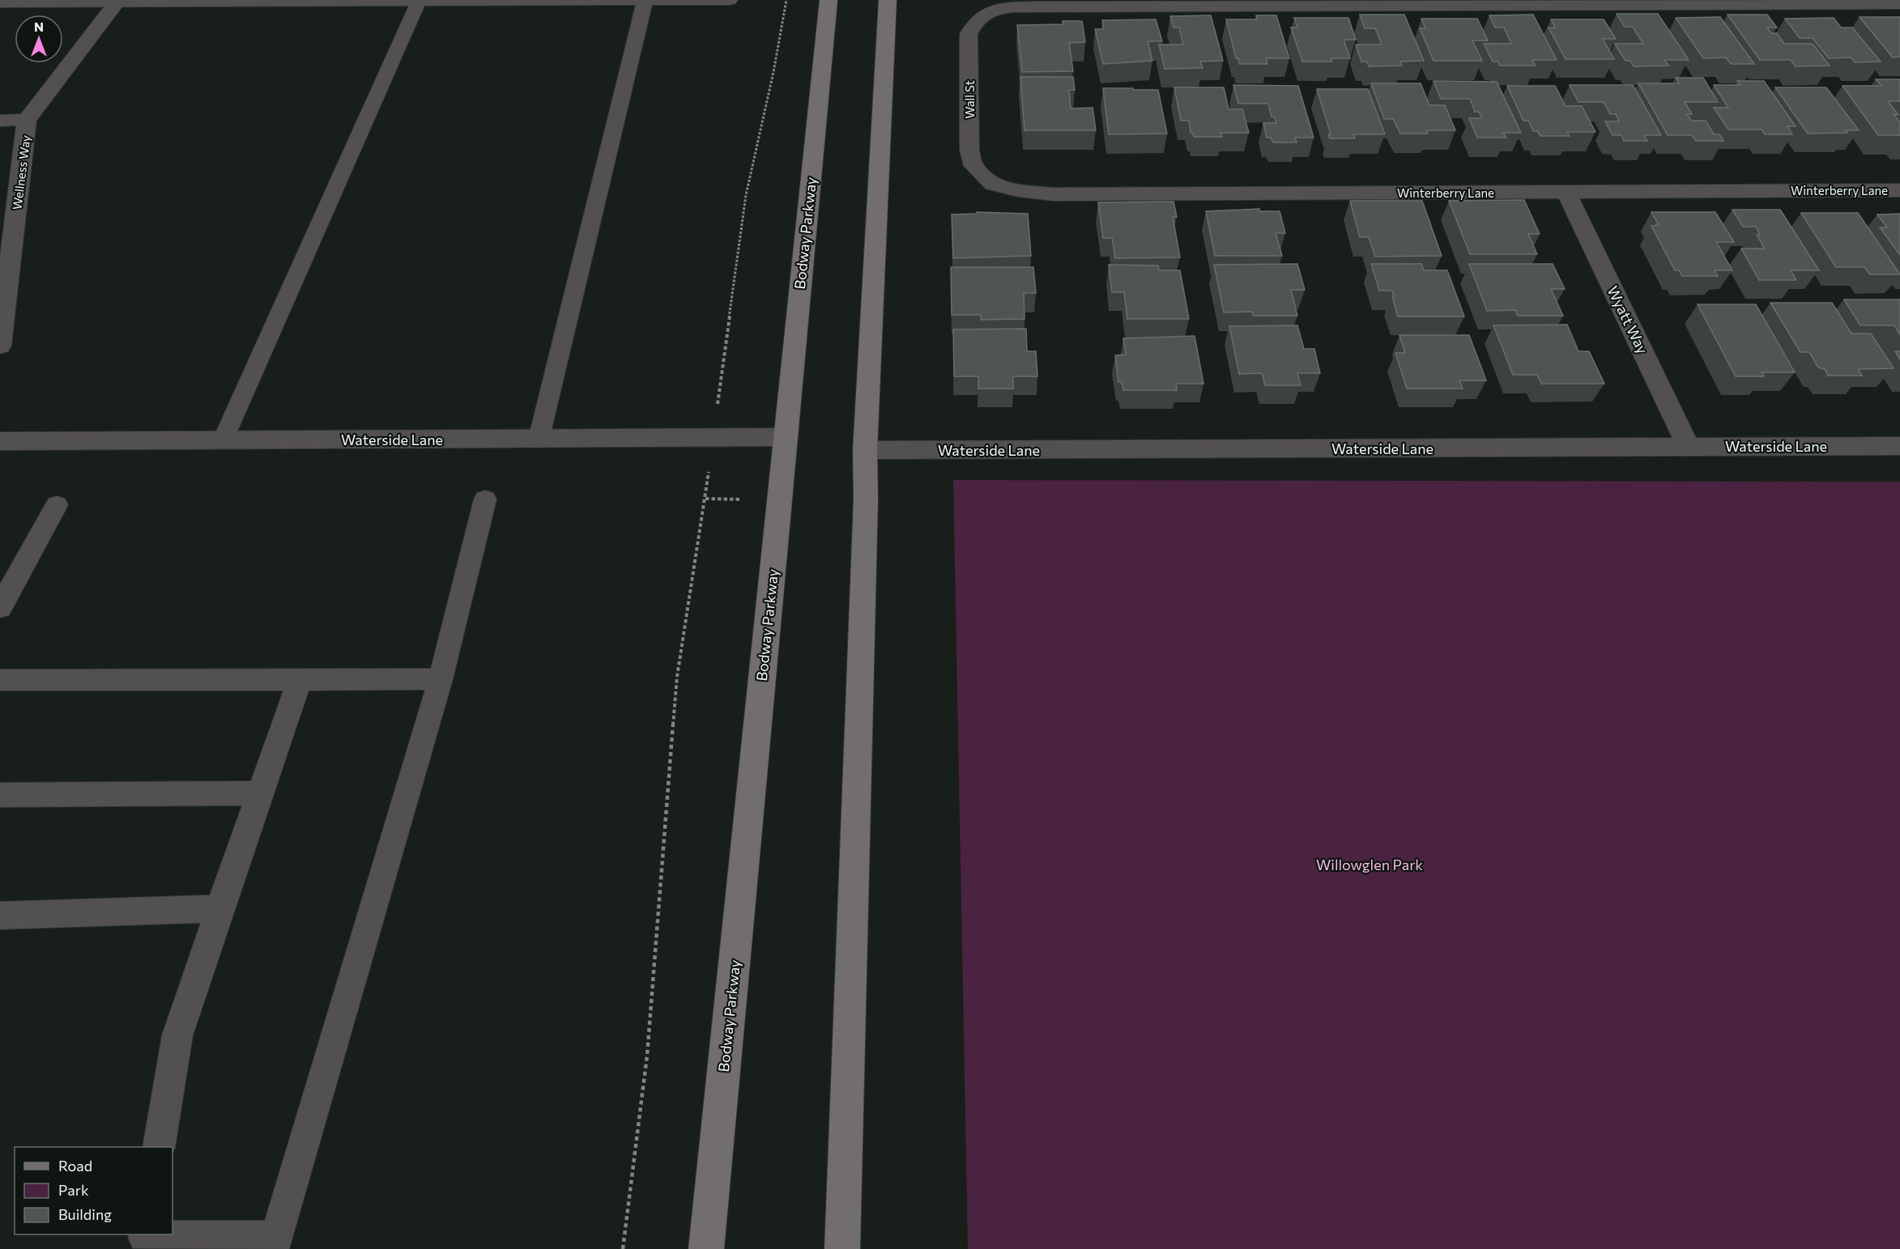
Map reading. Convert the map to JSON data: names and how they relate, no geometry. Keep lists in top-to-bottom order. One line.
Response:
{"streets":{"street":["Wall St","Wellness Way","Winterberry Lane","Bodway Parkway","Wyatt Way","Waterside Lane"]},"crossings":[["Wall St","Winterberry Lane"],["Winterberry Lane","Wyatt Way"],["Bodway Parkway","Waterside Lane"],["Wyatt Way","Waterside Lane"]],"parks":["Willowglen Park"],"legend":["Road","Park","Building"],"north":"top"}
